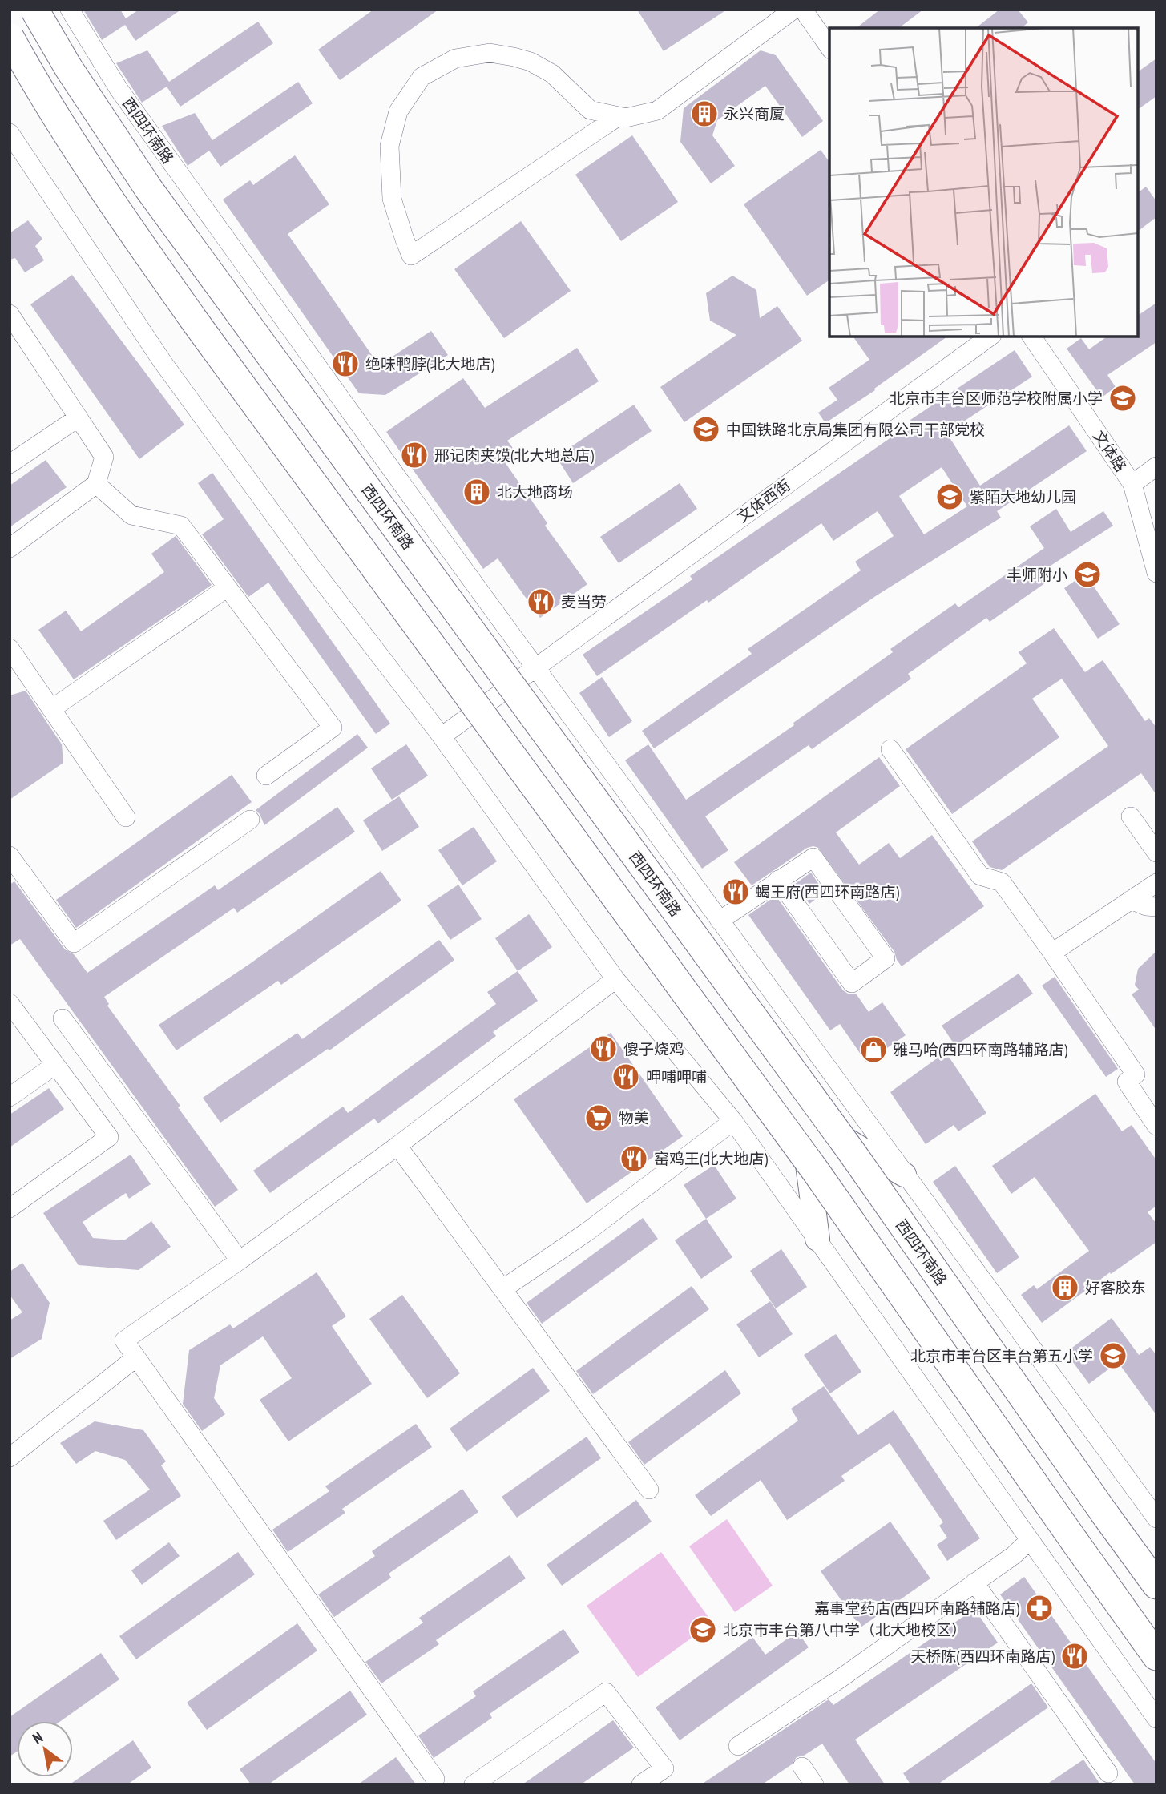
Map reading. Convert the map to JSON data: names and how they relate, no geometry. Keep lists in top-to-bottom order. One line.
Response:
{"streets":{"highway":["西四环南路"],"street":["文体路","文体西街"]},"crossings":[["西四环南路","文体西街"]],"places":{"building":["永兴商厦","北大地商场","好客胶东"],"restaurant":["绝味鸭脖(北大地店)","邢记肉夹馍(北大地总店)","麦当劳","蝎王府(西四环南路店)","傻子烧鸡","呷哺呷哺","窑鸡王(北大地店)","天桥陈(西四环南路店)"],"school or university":["北京市丰台区师范学校附属小学","中国铁路北京局集团有限公司干部党校","紫陌大地幼儿园","丰师附小","北京市丰台区丰台第五小学","北京市丰台第八中学（北大地校区）"],"shop":["雅马哈(西四环南路辅路店)"],"supermarket":["物美"],"pharmacy":["嘉事堂药店(西四环南路辅路店)"]},"north":"top left"}
